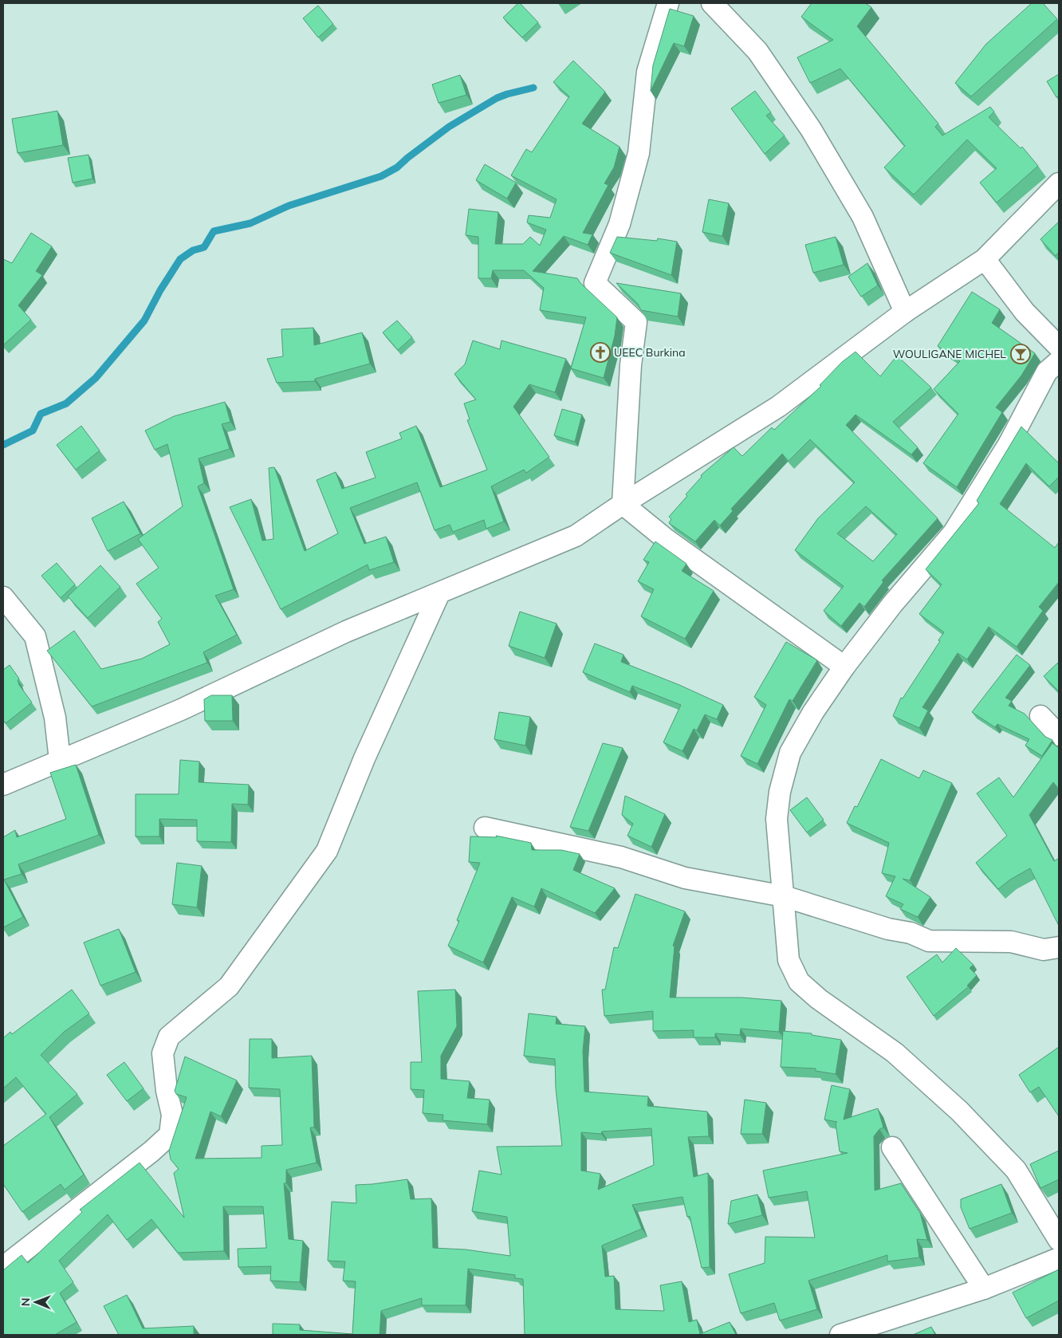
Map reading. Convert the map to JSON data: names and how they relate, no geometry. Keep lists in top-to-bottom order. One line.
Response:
{"places":{"church":["UEEC Burkina"],"bar":["WOULIGANE MICHEL"]},"north":"left"}
